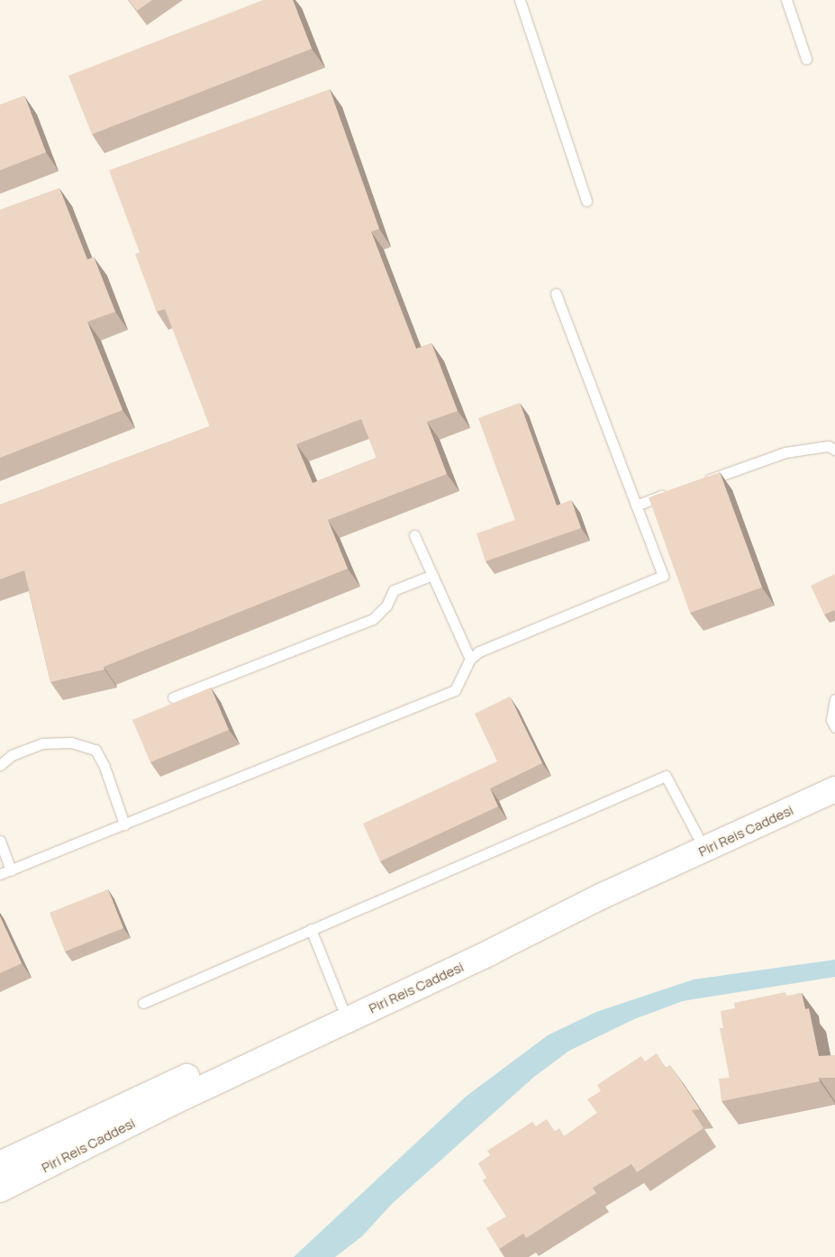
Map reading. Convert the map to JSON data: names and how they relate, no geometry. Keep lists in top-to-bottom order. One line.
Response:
{"streets":{"main road":["Piri Reis Caddesi"]}}
